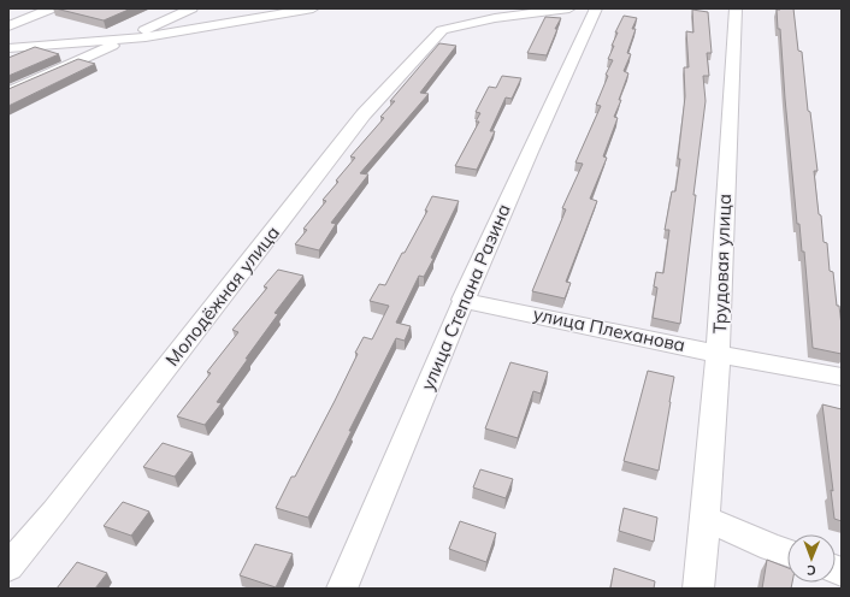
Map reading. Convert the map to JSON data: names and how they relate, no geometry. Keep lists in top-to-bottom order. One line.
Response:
{"streets":{"street":["Трудовая улица","Молодёжная улица","улица Степана Разина","улица Плеханова"]},"crossings":[["Трудовая улица","улица Плеханова"],["улица Степана Разина","улица Плеханова"]],"north":"bottom"}
